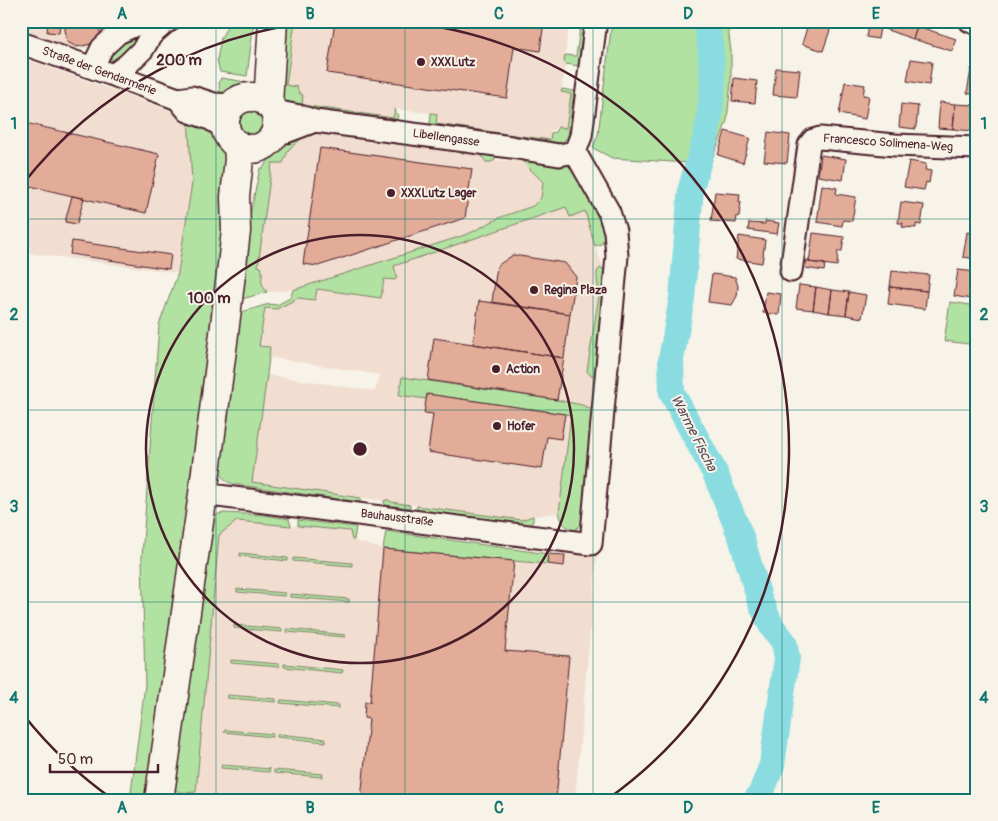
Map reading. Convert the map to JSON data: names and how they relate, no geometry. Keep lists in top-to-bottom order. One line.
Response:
{"streets":{"street":["Straße der Gendarmerie","Libellengasse","Francesco Solimena-Weg","Bauhausstraße"]},"crossings":[["Straße der Gendarmerie","Libellengasse"],["Libellengasse","Bauhausstraße"]],"water":["Warme Fischa"],"places":["XXXLutz","XXXLutz Lager","Regina Plaza","Action","Hofer"],"scale_bar":"50 m","grid":{"columns":["A","B","C","D","E"],"rows":["1","2","3","4"]},"rings":["200 m","100 m"]}
